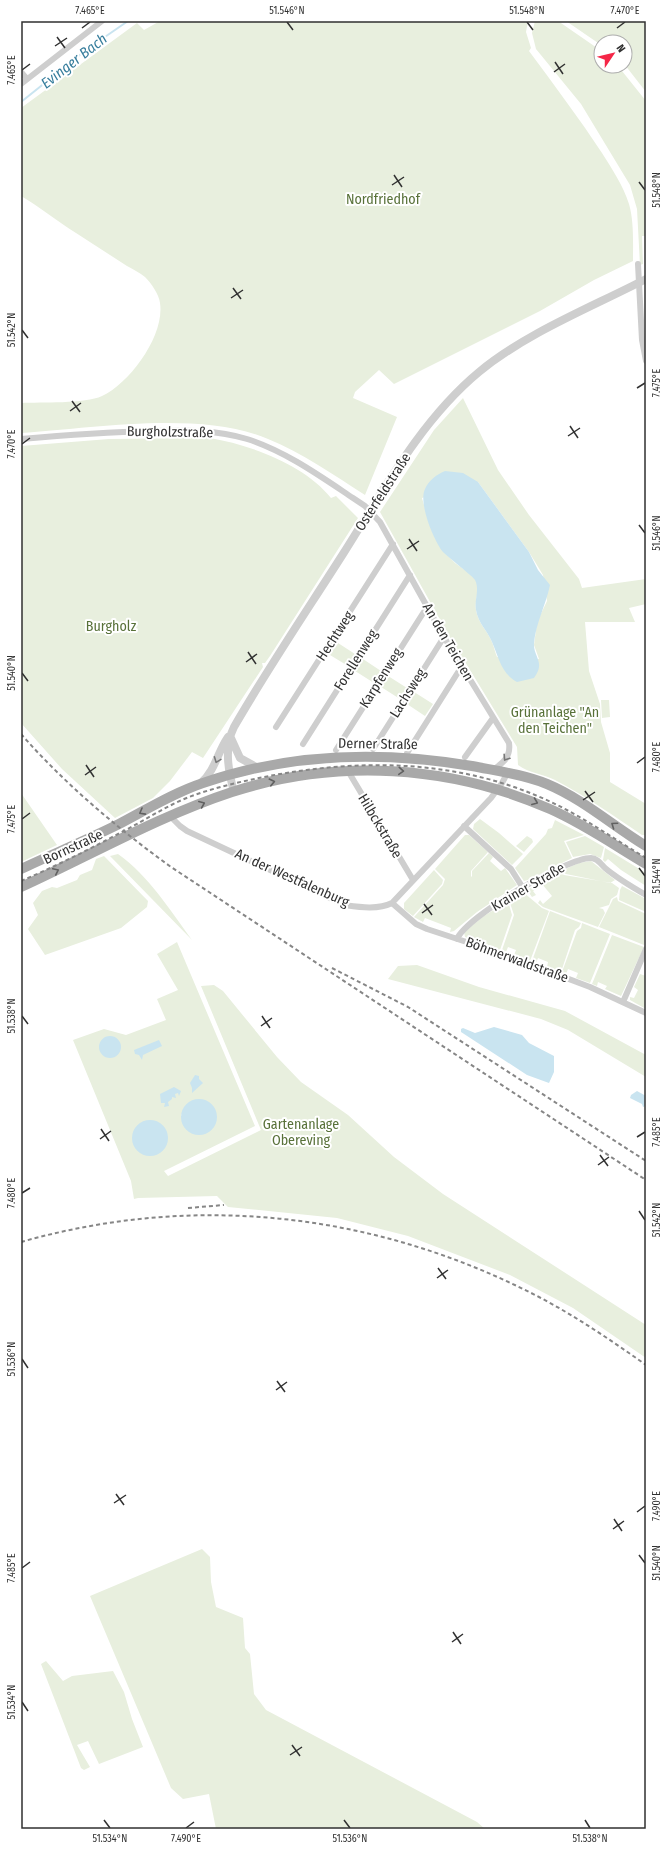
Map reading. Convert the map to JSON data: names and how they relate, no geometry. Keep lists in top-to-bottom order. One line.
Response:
{"streets":{"main road":["Derner Straße","Bornstraße"],"street":["Burgholzstraße","Osterfeldstraße","Hechtweg","An den Teichen","Forellenweg","Karpfenweg","Lachsweg","Hilbckstraße","An der Westfalenburg","Krainer Straße","Böhmerwaldstraße"]},"crossings":[["Burgholzstraße","Osterfeldstraße"],["Burgholzstraße","An den Teichen"],["Osterfeldstraße","An den Teichen"],["Osterfeldstraße","Derner Straße"],["Hechtweg","An den Teichen"],["An den Teichen","Forellenweg"],["An den Teichen","Karpfenweg"],["An den Teichen","Lachsweg"],["An den Teichen","Derner Straße"],["Derner Straße","Hilbckstraße"],["Derner Straße","Bornstraße"],["Derner Straße","An der Westfalenburg"],["An der Westfalenburg","Böhmerwaldstraße"],["Krainer Straße","Böhmerwaldstraße"]],"water":["Evinger Bach"],"parks":["Nordfriedhof","Burgholz","Grünanlage \"An den Teichen\"","Gartenanlage Obereving"],"north":"top right","coordinates":["7.465°E","51.546°N","51.548°N","7.470°E","51.542°N","7.475°E","51.540°N","7.480°E","51.544°N","51.538°N","7.485°E","51.536°N","7.490°E","51.534°N"]}
